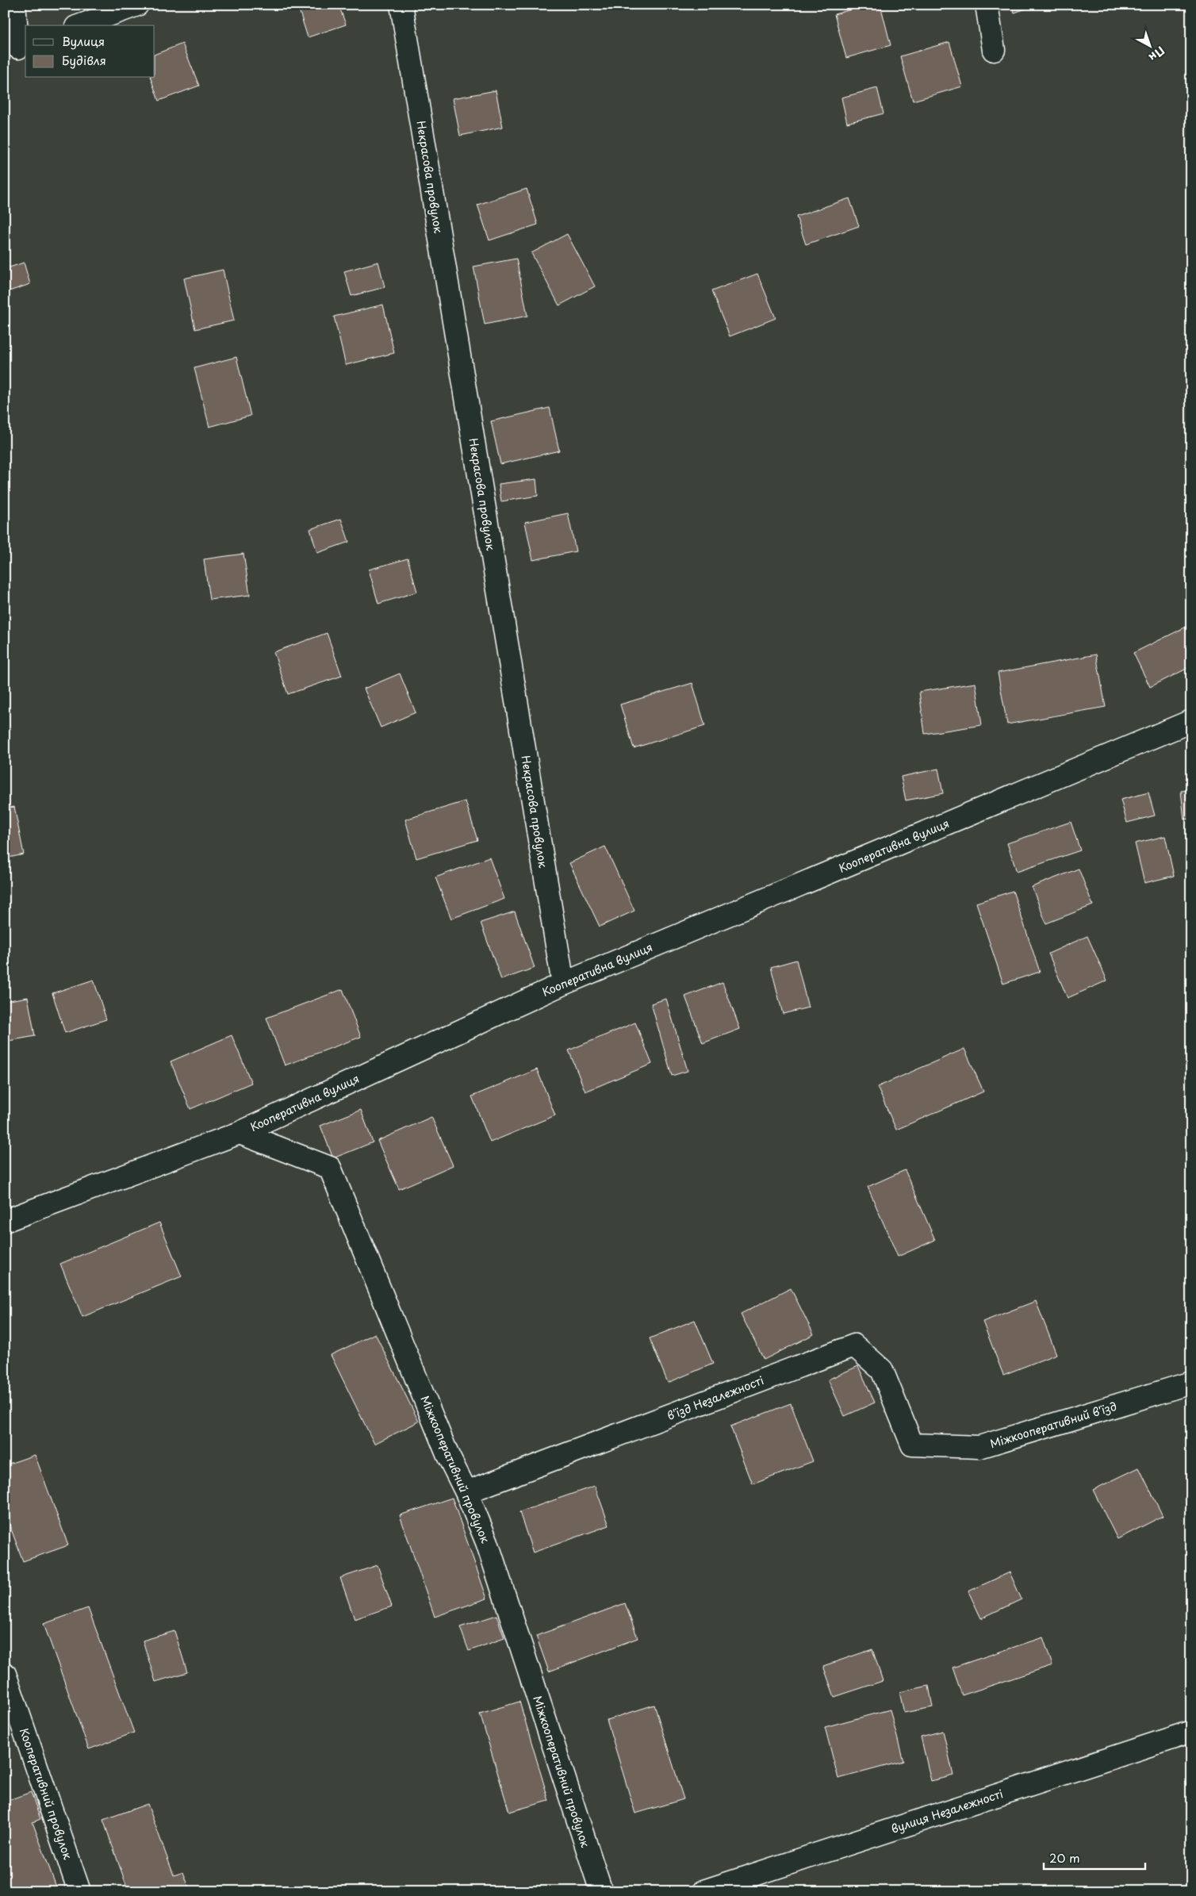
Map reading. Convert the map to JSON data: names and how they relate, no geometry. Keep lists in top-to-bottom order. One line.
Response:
{"streets":{"street":["Некрасова провулок","Кооперативна вулиця","в'їзд Незалежності","Міжкооперативний в'їзд","Міжкооперативний провулок","Кооперативний провулок","вулиця Незалежності"]},"crossings":[["Некрасова провулок","Кооперативна вулиця"],["Кооперативна вулиця","Міжкооперативний провулок"],["в'їзд Незалежності","Міжкооперативний в'їзд"],["в'їзд Незалежності","Міжкооперативний провулок"]],"legend":["Вулиця","Будівля"],"scale_bar":"20 m","north":"bottom right"}
